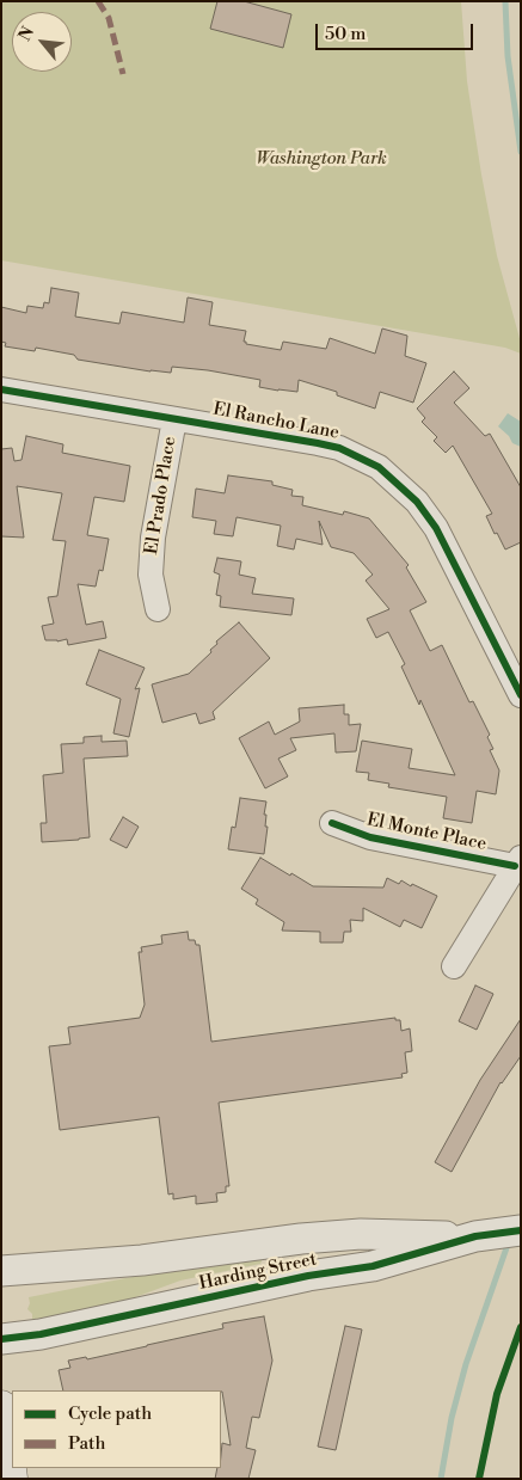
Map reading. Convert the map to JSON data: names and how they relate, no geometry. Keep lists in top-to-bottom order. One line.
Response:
{"streets":{"street":["El Rancho Lane","El Prado Place","El Monte Place","Harding Street"]},"crossings":[["El Rancho Lane","El Prado Place"]],"parks":["Washington Park"],"legend":["Cycle path","Path"],"scale_bar":"50 m","north":"top left"}
